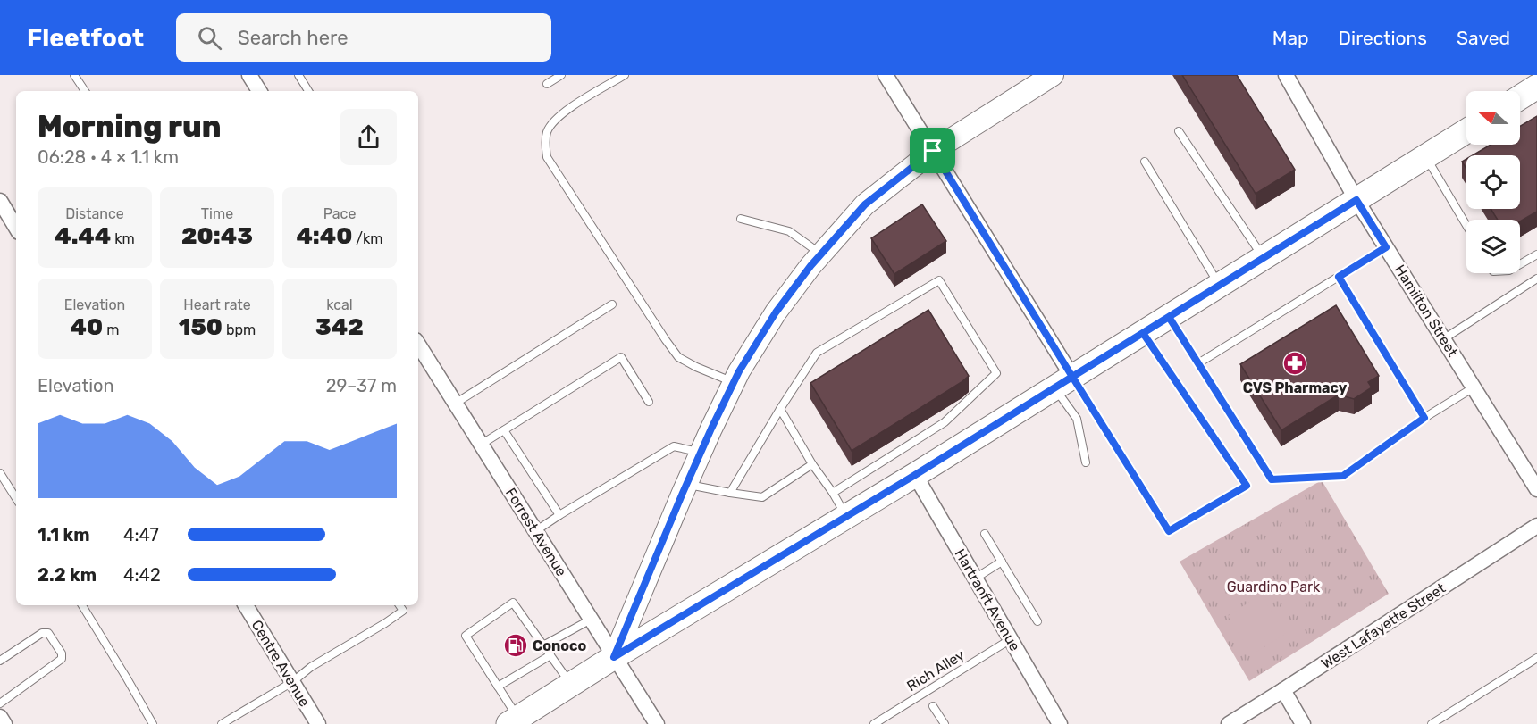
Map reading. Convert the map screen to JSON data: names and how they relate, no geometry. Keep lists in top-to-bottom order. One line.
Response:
{"streets":{"street":["Hamilton Street","Forrest Avenue","Hartranft Avenue","West Lafayette Street","Centre Avenue"],"lane":["Rich Alley"]},"crossings":[["Hartranft Avenue","Rich Alley"]],"parks":["Guardino Park"],"places":{"pharmacy":["CVS Pharmacy"],"fuel station":["Conoco"]},"north":"left","page":{"header":"Fleetfoot","search":"Search here","nav":["Map","Directions","Saved"],"heading":["Morning run","06:28 · 4 × 1.1 km"],"stats":[["Distance","4.44 km"],["Time","20:43"],["Pace","4:40 /km"],["Elevation","40 m"],["Heart rate","150 bpm"],["kcal","342"]],"chart":["Elevation","29–37 m"],"list":[{"name":"1.1 km","note":"4:47"},{"name":"2.2 km","note":"4:42"}]}}
